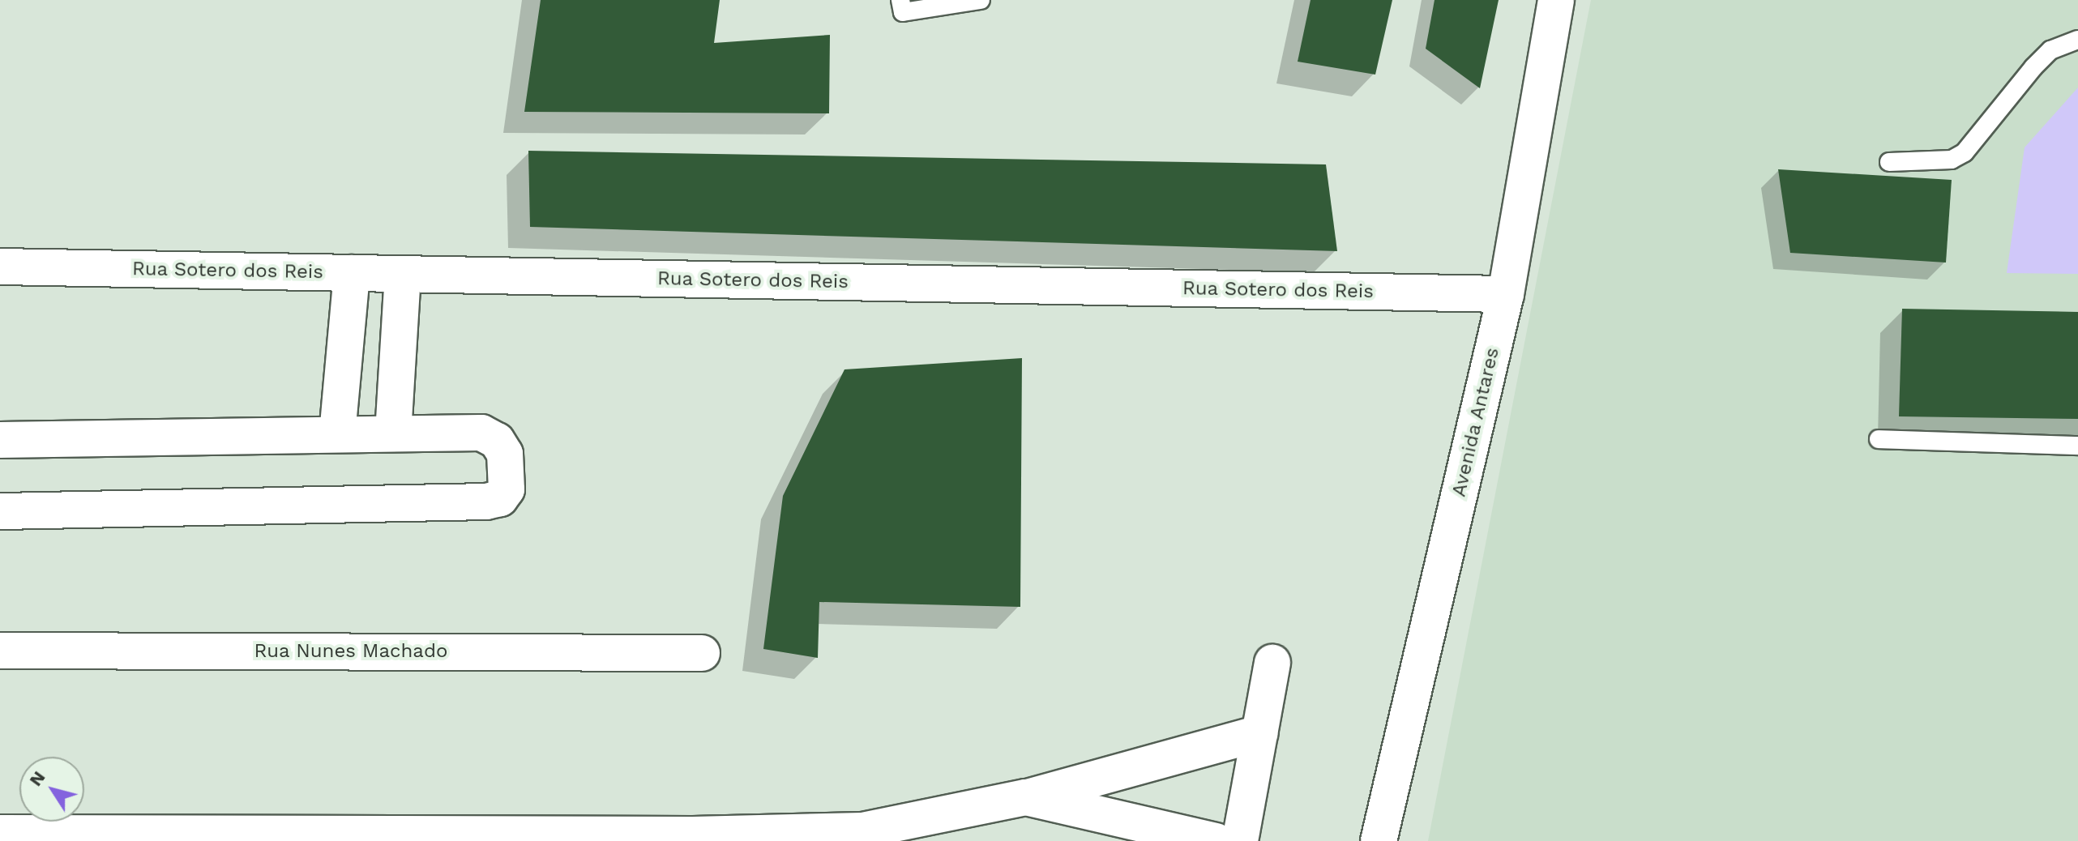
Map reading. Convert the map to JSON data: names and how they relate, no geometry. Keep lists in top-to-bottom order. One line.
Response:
{"streets":{"street":["Rua Sotero dos Reis","Avenida Antares","Rua Nunes Machado"]},"crossings":[["Rua Sotero dos Reis","Avenida Antares"]],"north":"top left"}
